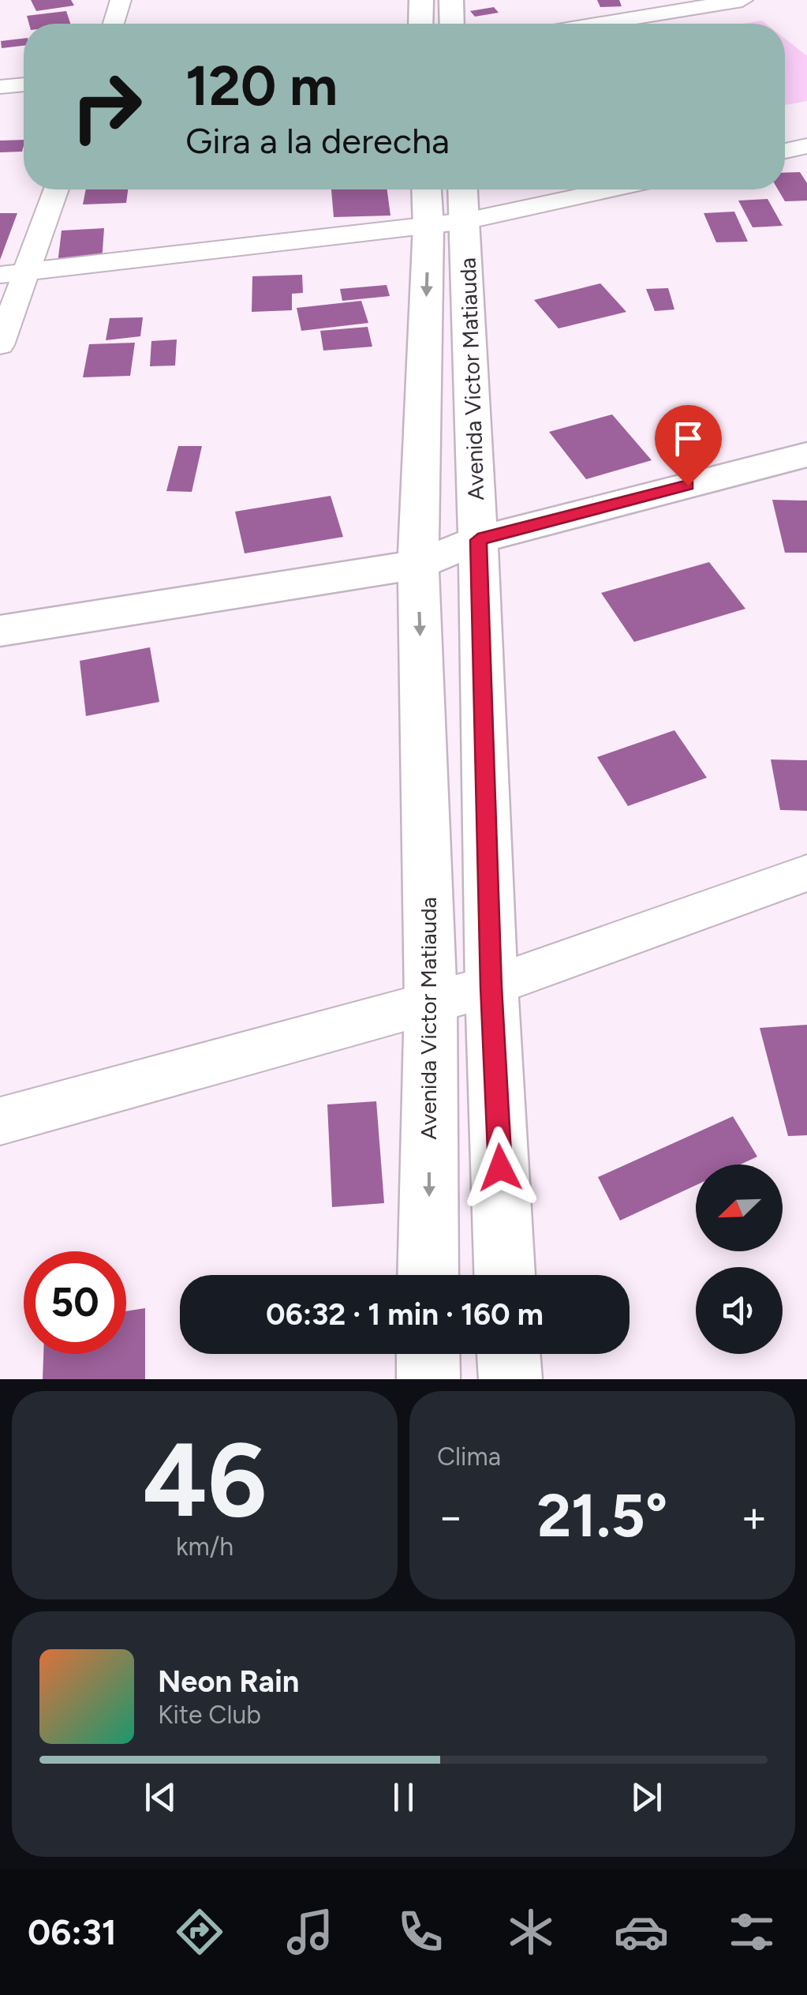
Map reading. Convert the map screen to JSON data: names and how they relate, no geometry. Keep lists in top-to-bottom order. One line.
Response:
{"streets":{"main road":["Avenida Victor Matiauda"]},"north":"bottom left","page":{"turn":["120 m","Gira a la derecha"],"limit":"50","trip":"06:32 · 1 min · 160 m","tile":[["46","km/h"],"Clima"],"heat":["−","21.5°","+"],"song":["Neon Rain","Kite Club"],"tabs":"06:31"}}
